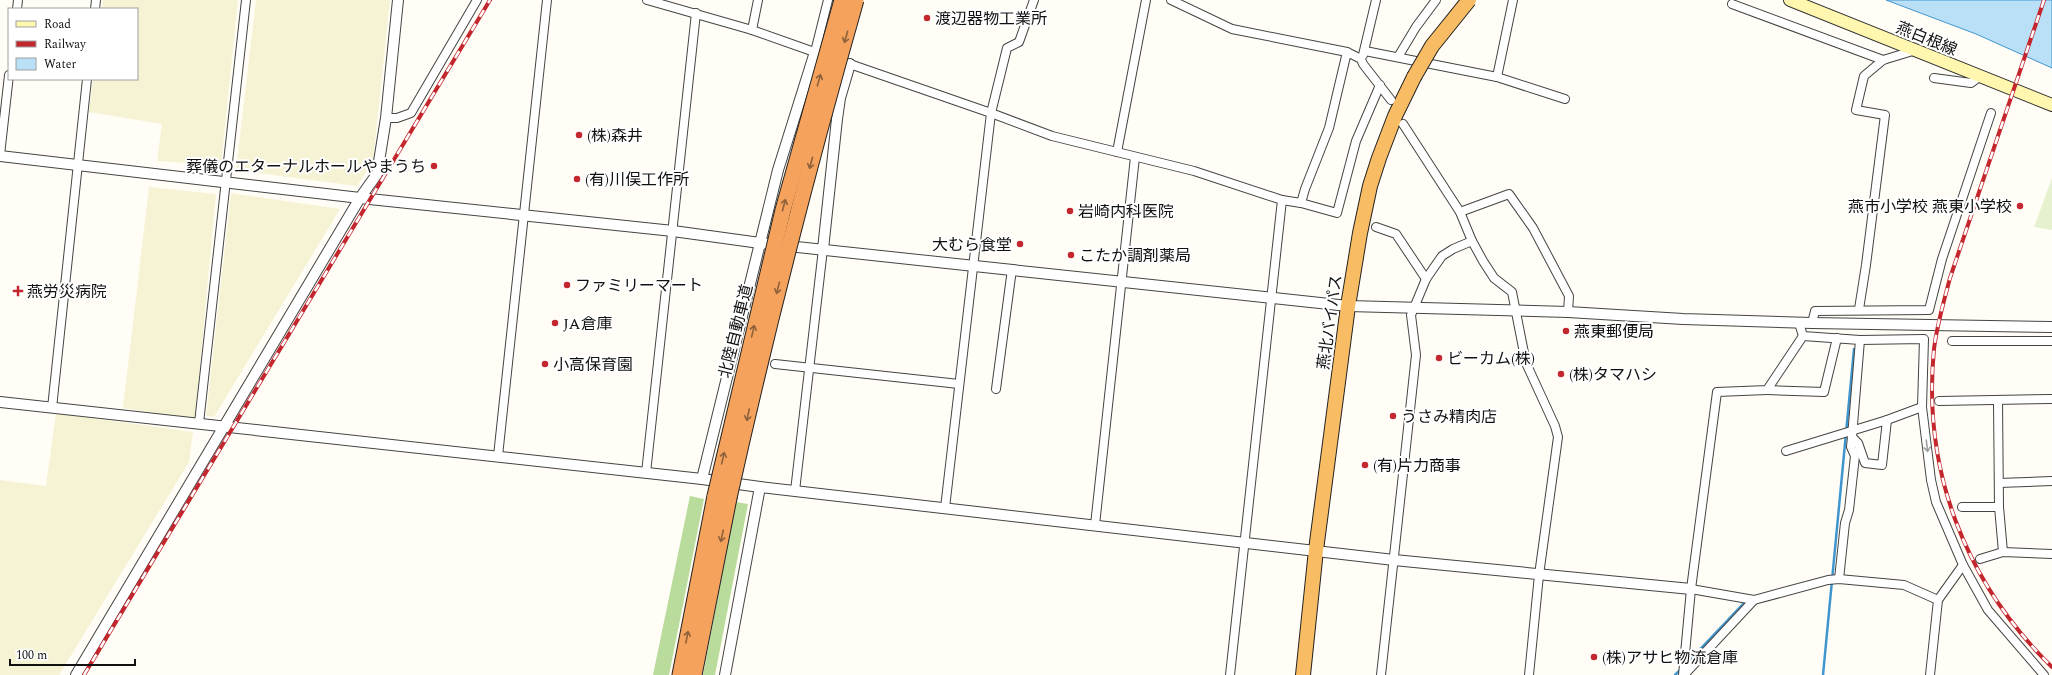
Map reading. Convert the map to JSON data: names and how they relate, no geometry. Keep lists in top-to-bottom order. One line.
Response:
{"streets":{"highway":["燕北バイパス","北陸自動車道"],"main road":["燕白根線"]},"places":{"other":["渡辺器物工業所","(株)森井","葬儀のエターナルホールやまうち","(有)川俣工作所","燕市小学校 燕東小学校","岩崎内科医院","大むら食堂","こたか調剤薬局","ファミリーマート","JA倉庫","燕東郵便局","ビーカム(株)","小高保育園","(株)タマハシ","うさみ精肉店","(有)片力商事","(株)アサヒ物流倉庫"],"health":["燕労災病院"]},"legend":["Road","Railway","Water"],"scale_bar":"100 m"}
